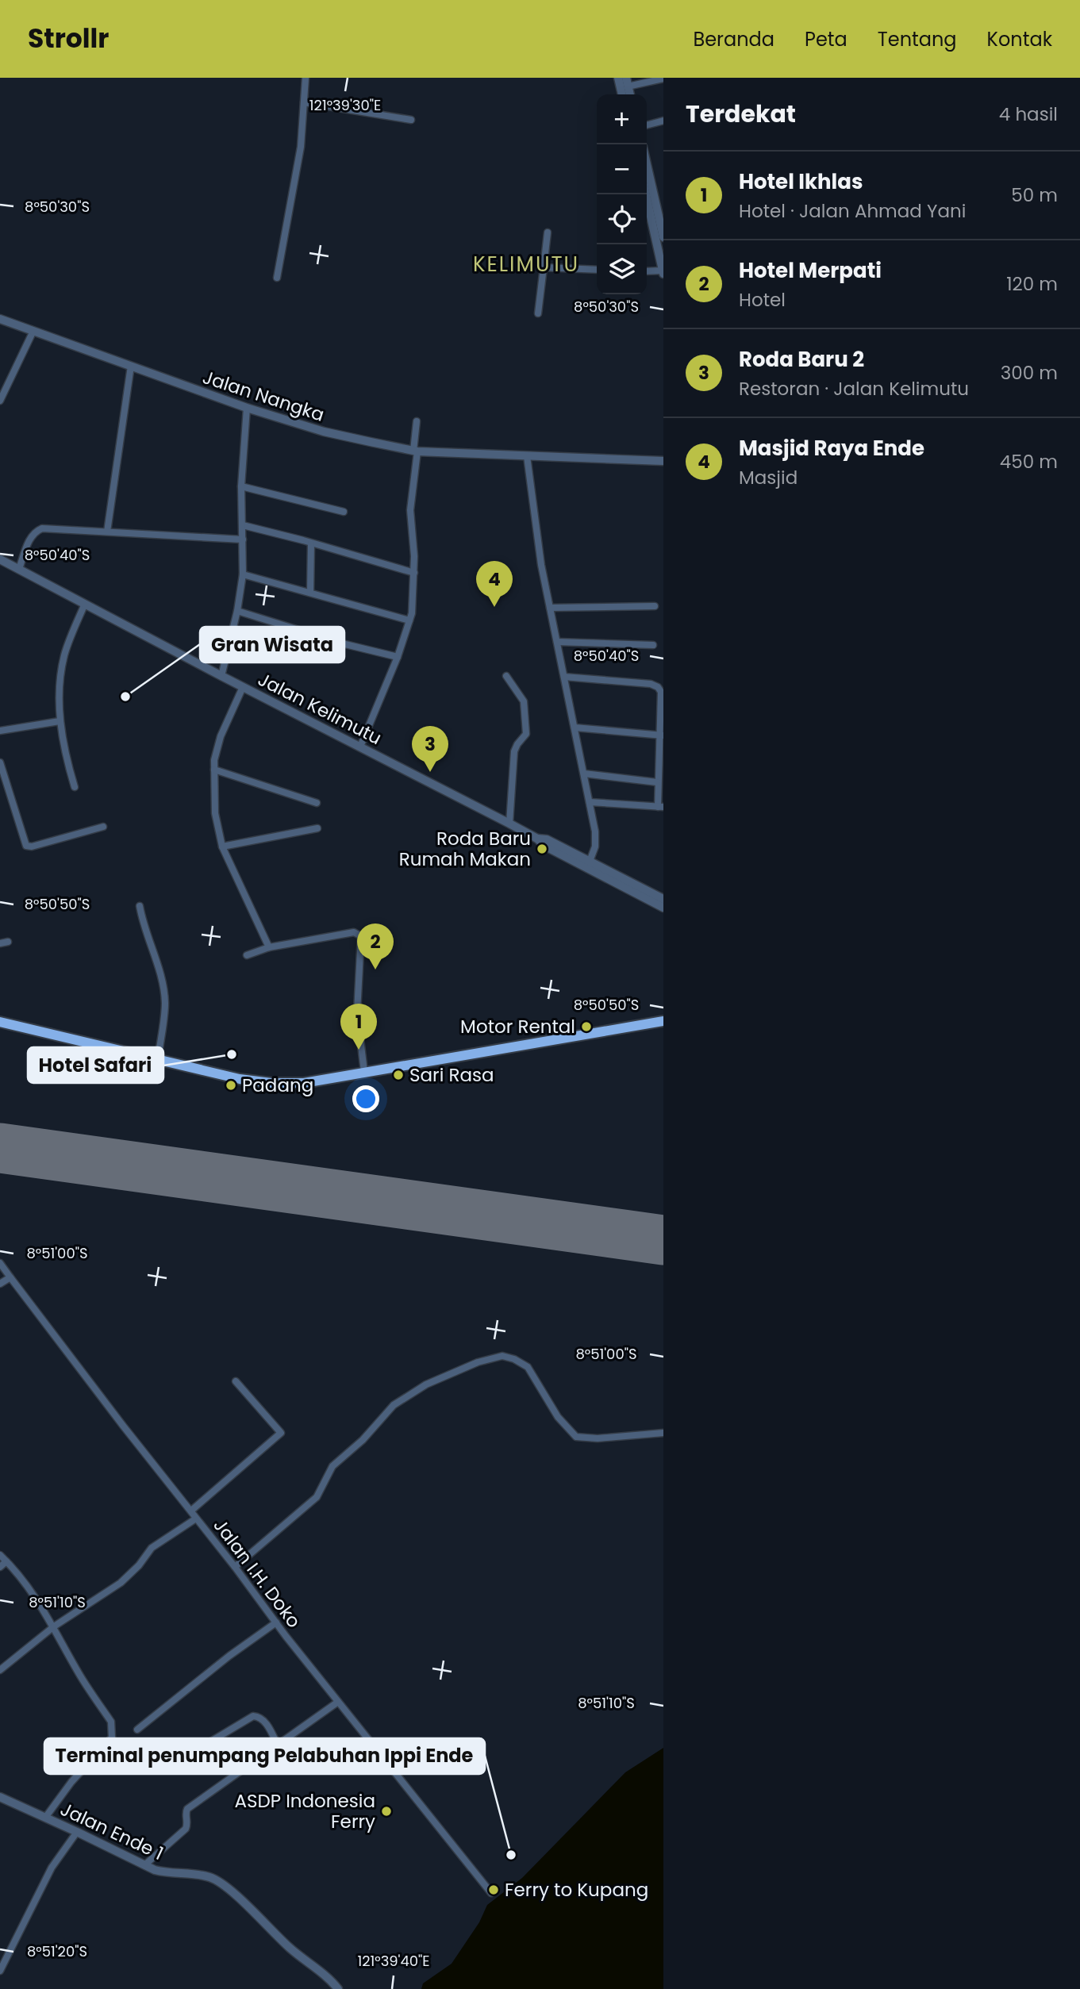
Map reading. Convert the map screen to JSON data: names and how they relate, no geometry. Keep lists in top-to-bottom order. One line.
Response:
{"streets":{"street":["Jalan Nangka","Jalan Kelimutu","Jalan I.H. Doko","Jalan Ende 1"]},"districts":["KELIMUTU"],"places":["Gran Wisata","Roda Baru Rumah Makan","Motor Rental","Hotel Safari","Sari Rasa","Padang","ASDP Indonesia Ferry","Terminal penumpang Pelabuhan Ippi Ende","Ferry to Kupang"],"page":{"header":"Strollr","nav":["Beranda","Peta","Tentang","Kontak"],"heading":["Terdekat","4 hasil"],"map_buttons":["+","−"],"list":[{"mark":"1","name":"Hotel Ikhlas","note":"Hotel · Jalan Ahmad Yani","value":"50 m"},{"mark":"2","name":"Hotel Merpati","note":"Hotel","value":"120 m"},{"mark":"3","name":"Roda Baru 2","note":"Restoran · Jalan Kelimutu","value":"300 m"},{"mark":"4","name":"Masjid Raya Ende","note":"Masjid","value":"450 m"}],"pins":["4","3","2","1"]},"coordinates":["121°39'30\"E","8°50'30\"S","8°50'40\"S","8°50'50\"S","8°51'00\"S","8°51'10\"S","8°51'20\"S","121°39'40\"E"]}
